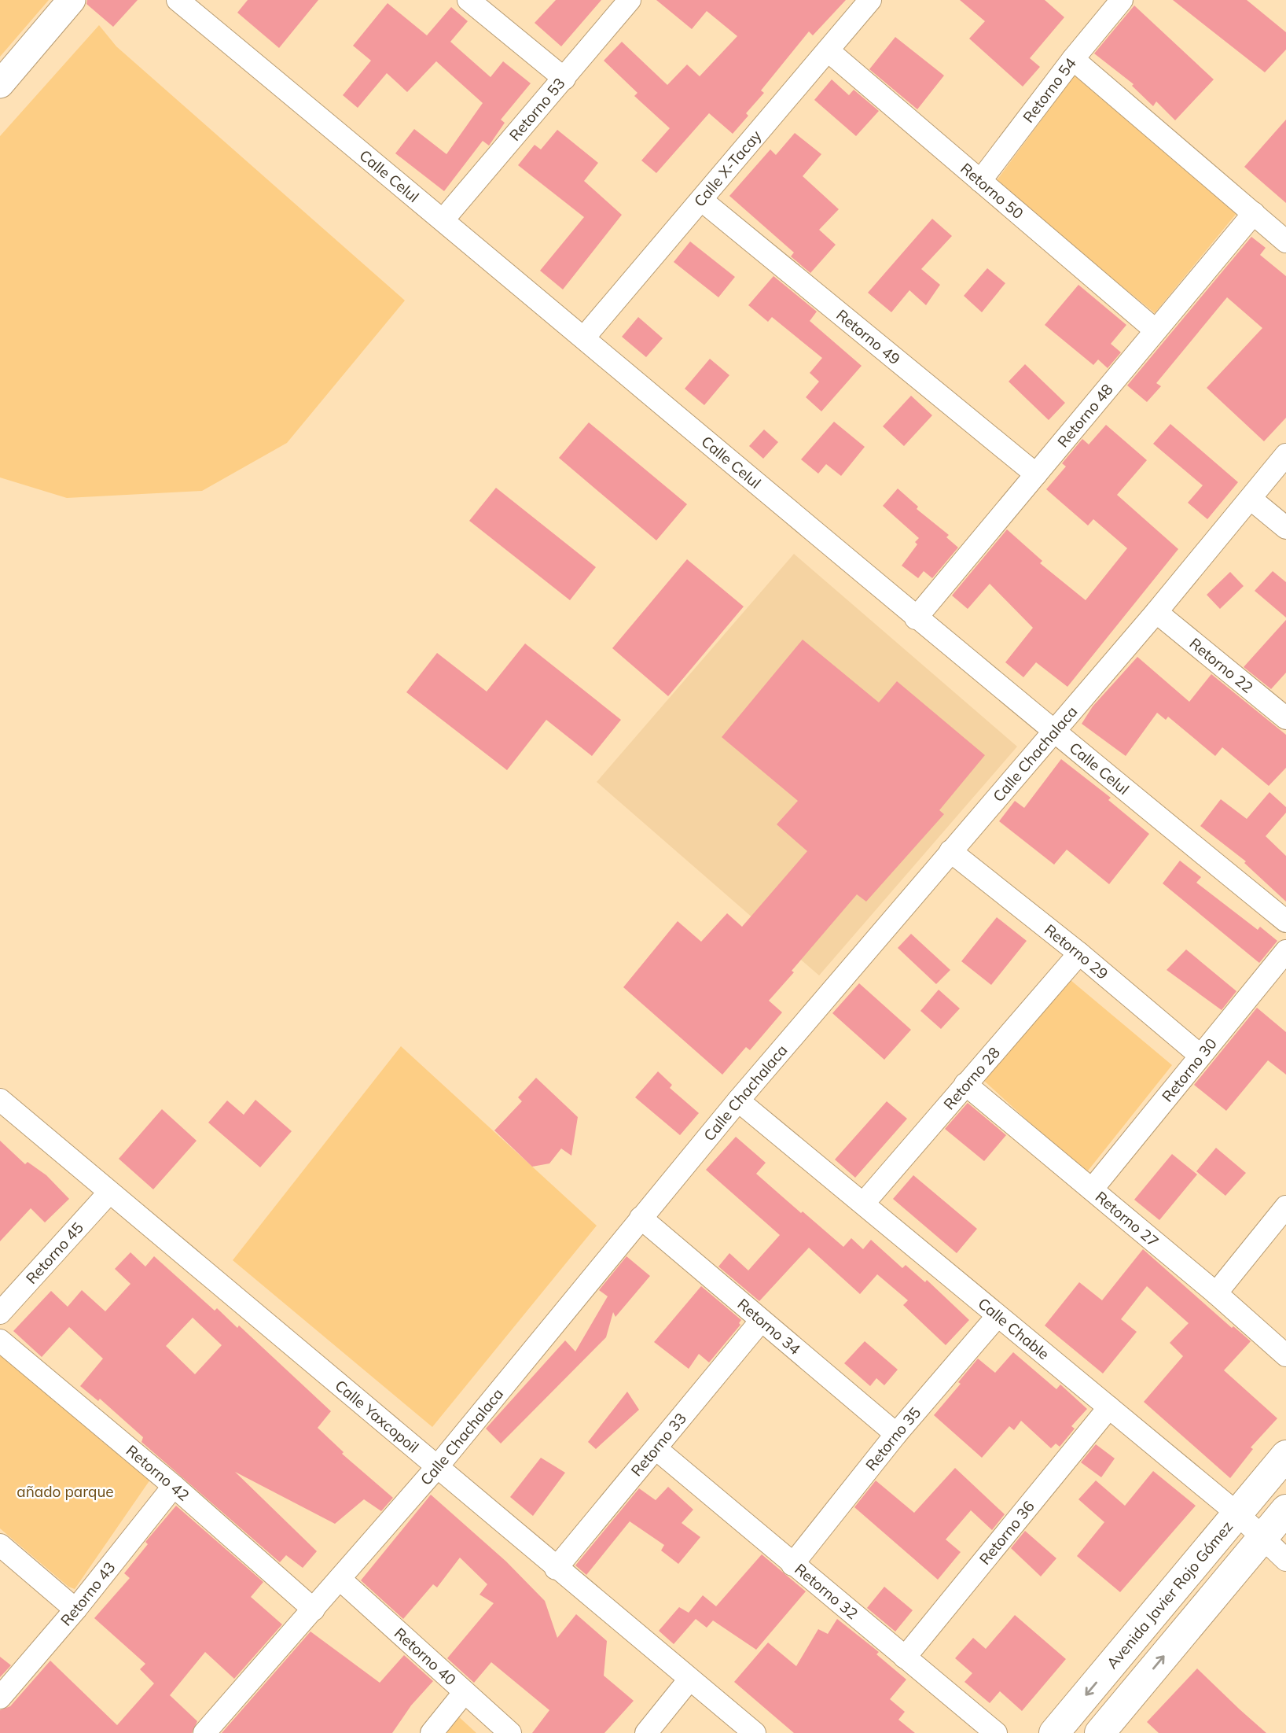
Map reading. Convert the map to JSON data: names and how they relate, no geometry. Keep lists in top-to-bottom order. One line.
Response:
{"streets":{"main road":["Avenida Javier Rojo Gómez"],"street":["Retorno 54","Retorno 53","Calle X-Tacay","Calle Celul","Retorno 50","Retorno 49","Retorno 48","Retorno 22","Calle Chachalaca","Retorno 29","Retorno 30","Retorno 28","Retorno 27","Retorno 45","Retorno 34","Calle Chable","Calle Yaxcopoil","Retorno 35","Retorno 33","Retorno 42","Retorno 36","Retorno 32","Retorno 43","Retorno 40"]},"crossings":[["Retorno 54","Retorno 50"],["Retorno 53","Calle Celul"],["Calle X-Tacay","Calle Celul"],["Calle X-Tacay","Retorno 50"],["Calle X-Tacay","Retorno 49"],["Calle Celul","Retorno 48"],["Calle Celul","Calle Chachalaca"],["Retorno 50","Retorno 48"],["Retorno 49","Retorno 48"],["Retorno 22","Calle Chachalaca"],["Calle Chachalaca","Retorno 29"],["Calle Chachalaca","Retorno 34"],["Calle Chachalaca","Calle Chable"],["Calle Chachalaca","Calle Yaxcopoil"],["Calle Chachalaca","Retorno 42"],["Calle Chachalaca","Retorno 40"],["Retorno 29","Retorno 30"],["Retorno 29","Retorno 28"],["Retorno 30","Retorno 27"],["Retorno 28","Retorno 27"],["Retorno 28","Calle Chable"],["Retorno 45","Calle Yaxcopoil"],["Retorno 34","Retorno 35"],["Retorno 34","Retorno 33"],["Calle Chable","Retorno 35"],["Calle Chable","Retorno 36"],["Calle Chable","Avenida Javier Rojo Gómez"],["Calle Yaxcopoil","Retorno 33"],["Retorno 35","Retorno 32"],["Retorno 33","Retorno 32"],["Retorno 42","Retorno 43"],["Retorno 36","Retorno 32"]],"parks":["añado parque"]}
